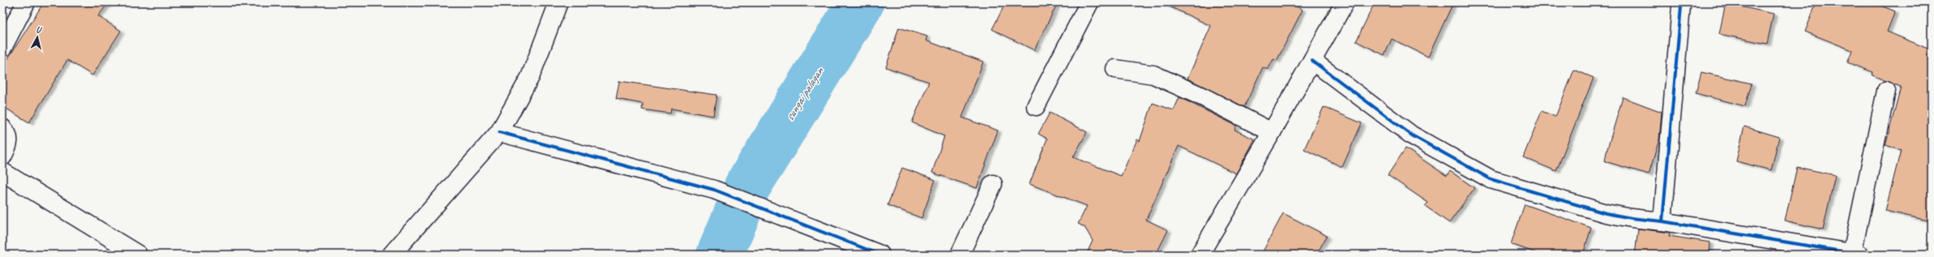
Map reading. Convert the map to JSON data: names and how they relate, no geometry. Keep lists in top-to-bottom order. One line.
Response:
{"water":["sungai palagan"],"north":"top"}
